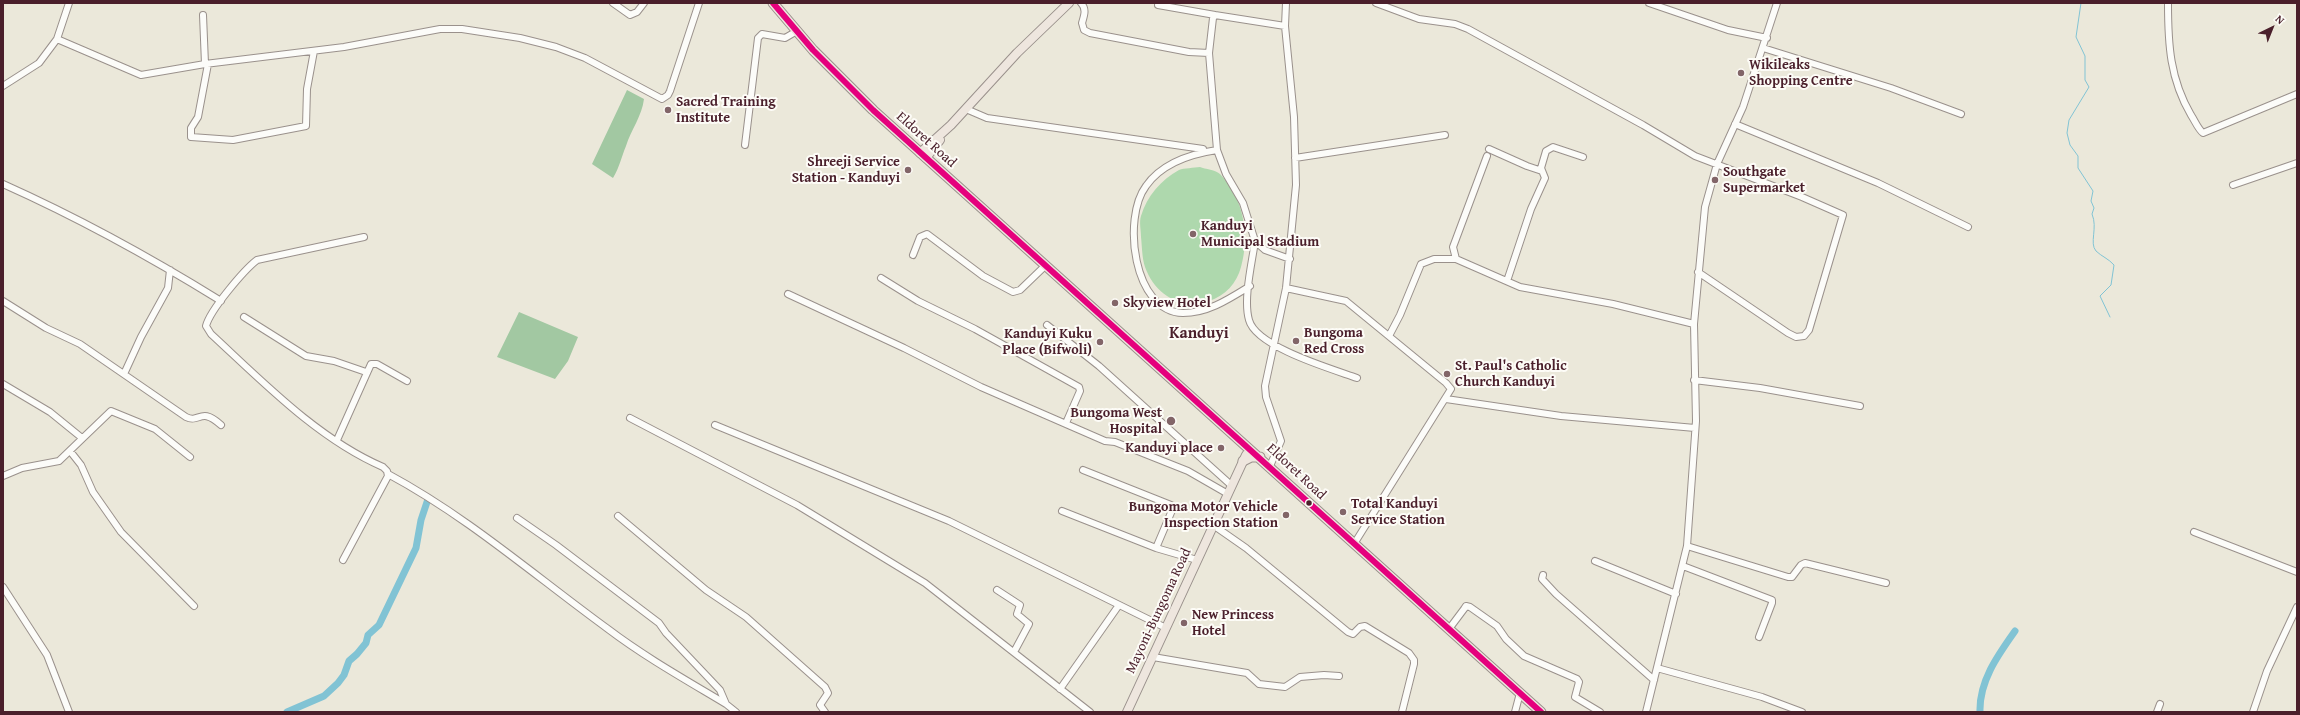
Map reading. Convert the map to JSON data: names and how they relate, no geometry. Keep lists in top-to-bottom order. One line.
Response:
{"streets":{"highway":["Eldoret Road"],"main road":["Mayoni-Bungoma Road"]},"districts":["Kanduyi"],"places":["Wikileaks Shopping Centre","Sacred Training Institute","Shreeji Service Station - Kanduyi","Southgate Supermarket","Kanduyi Municipal Stadium","Skyview Hotel","Bungoma Red Cross","Kanduyi Kuku Place (Bifwoli)","St. Paul's Catholic Church Kanduyi","Bungoma West Hospital","Kanduyi place","Total Kanduyi Service Station","Bungoma Motor Vehicle Inspection Station","New Princess Hotel"],"north":"top right"}
